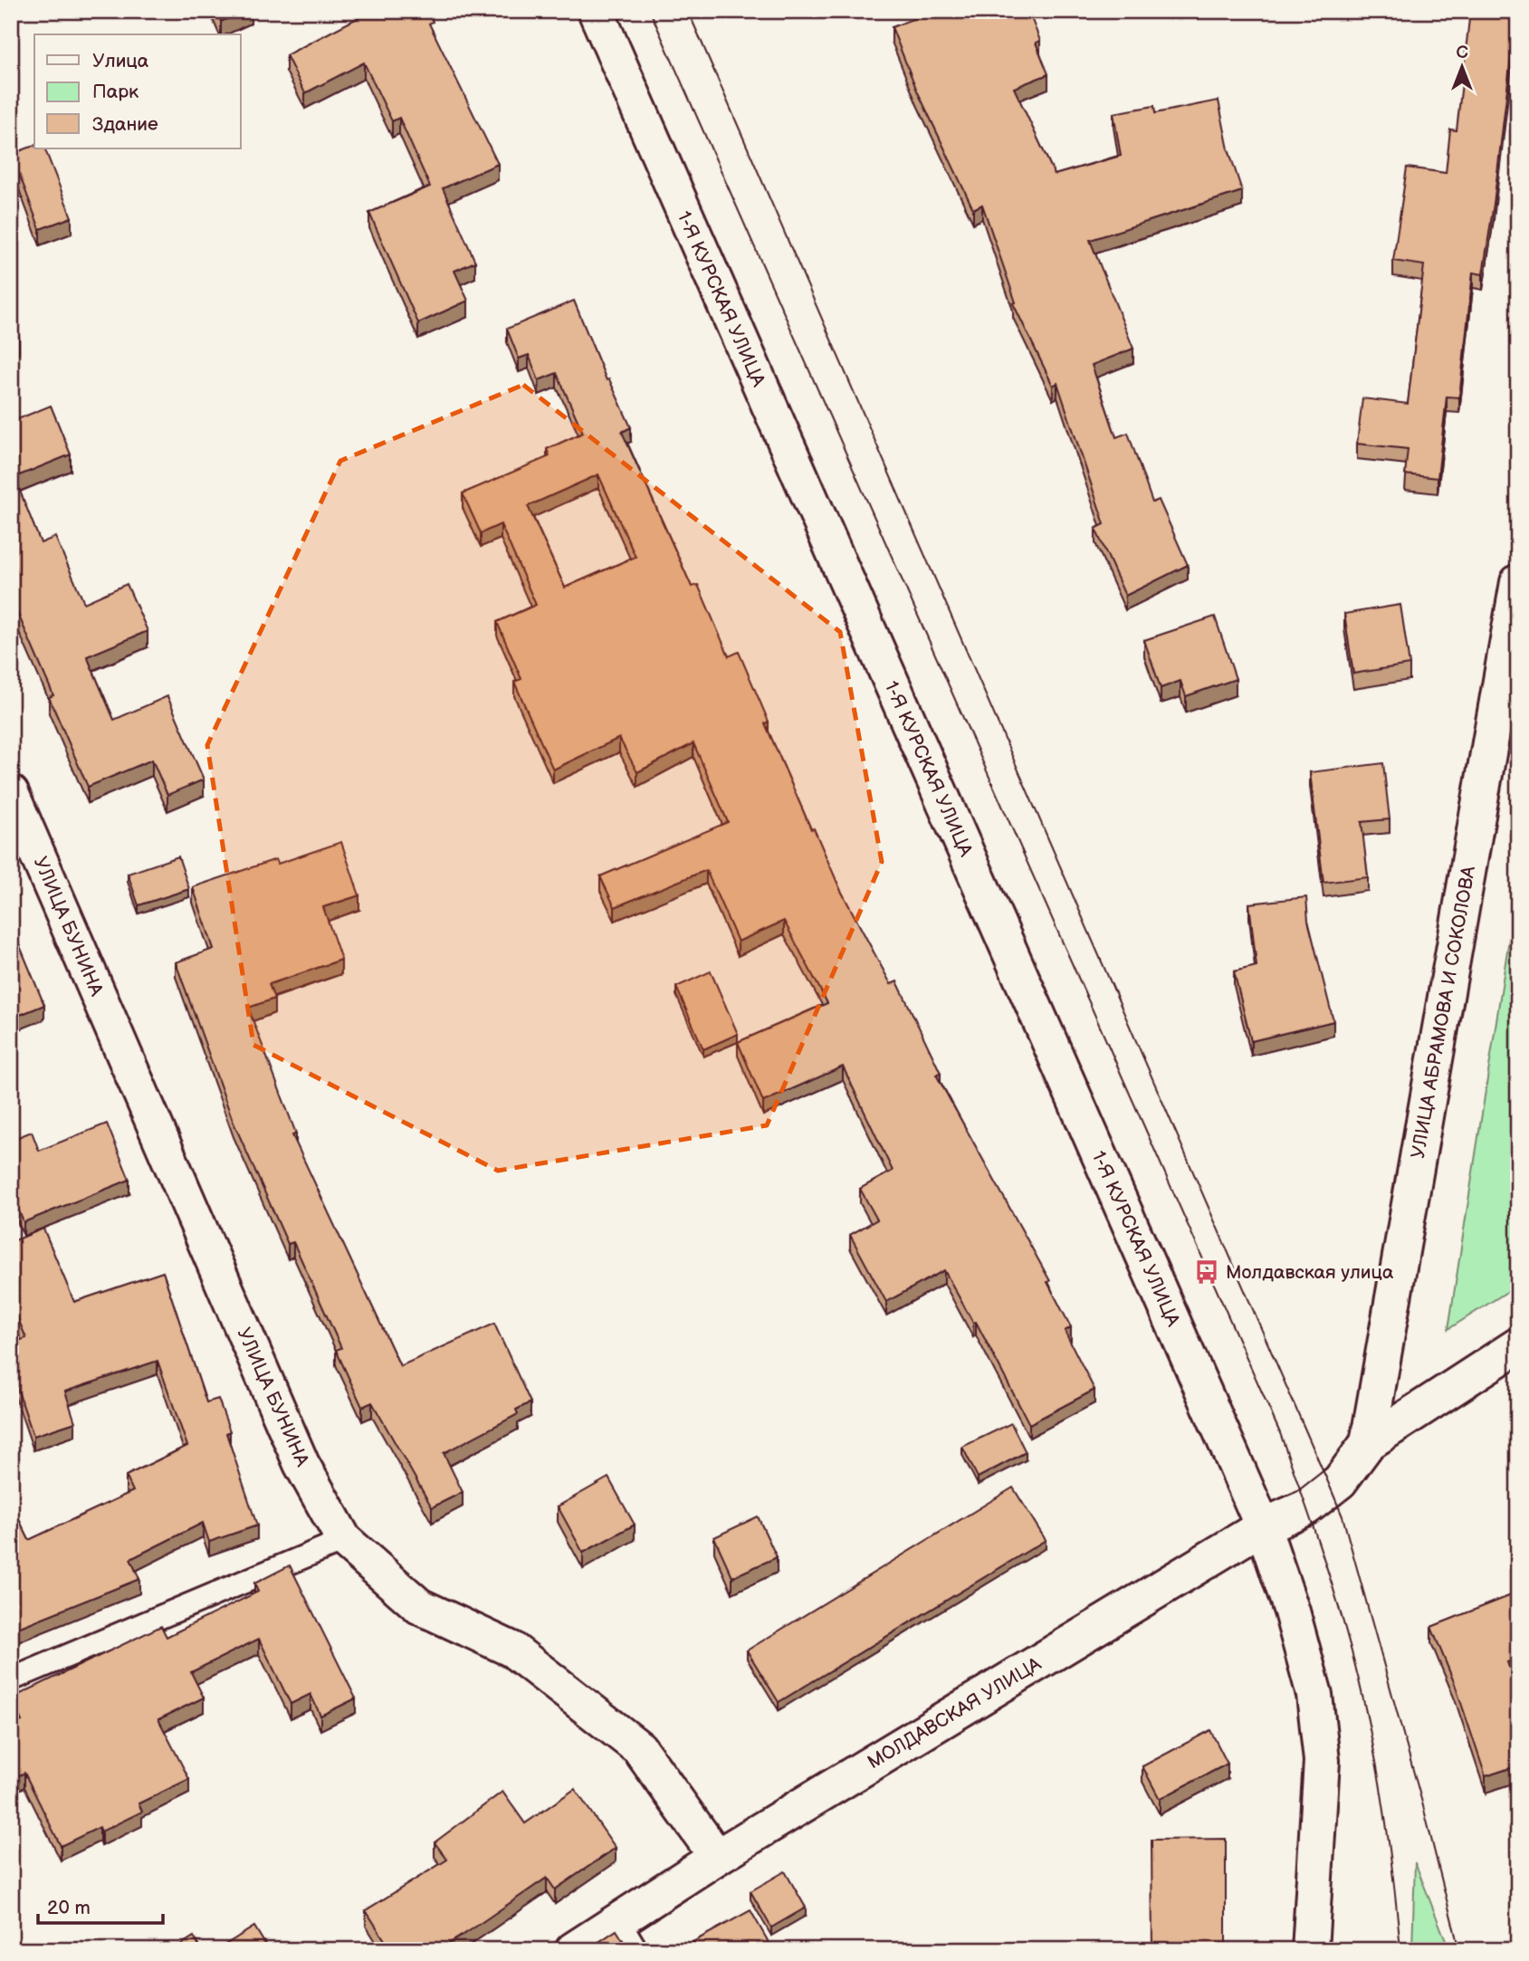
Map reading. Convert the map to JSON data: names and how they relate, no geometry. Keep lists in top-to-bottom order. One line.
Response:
{"streets":{"street":["1-Я КУРСКАЯ УЛИЦА","УЛИЦА БУНИНА","УЛИЦА АБРАМОВА И СОКОЛОВА","МОЛДАВСКАЯ УЛИЦА"]},"crossings":[["1-Я КУРСКАЯ УЛИЦА","МОЛДАВСКАЯ УЛИЦА"],["УЛИЦА БУНИНА","МОЛДАВСКАЯ УЛИЦА"],["УЛИЦА АБРАМОВА И СОКОЛОВА","МОЛДАВСКАЯ УЛИЦА"]],"places":{"bus stop":["Молдавская улица"]},"legend":["Улица","Парк","Здание"],"scale_bar":"20 m","north":"top"}
